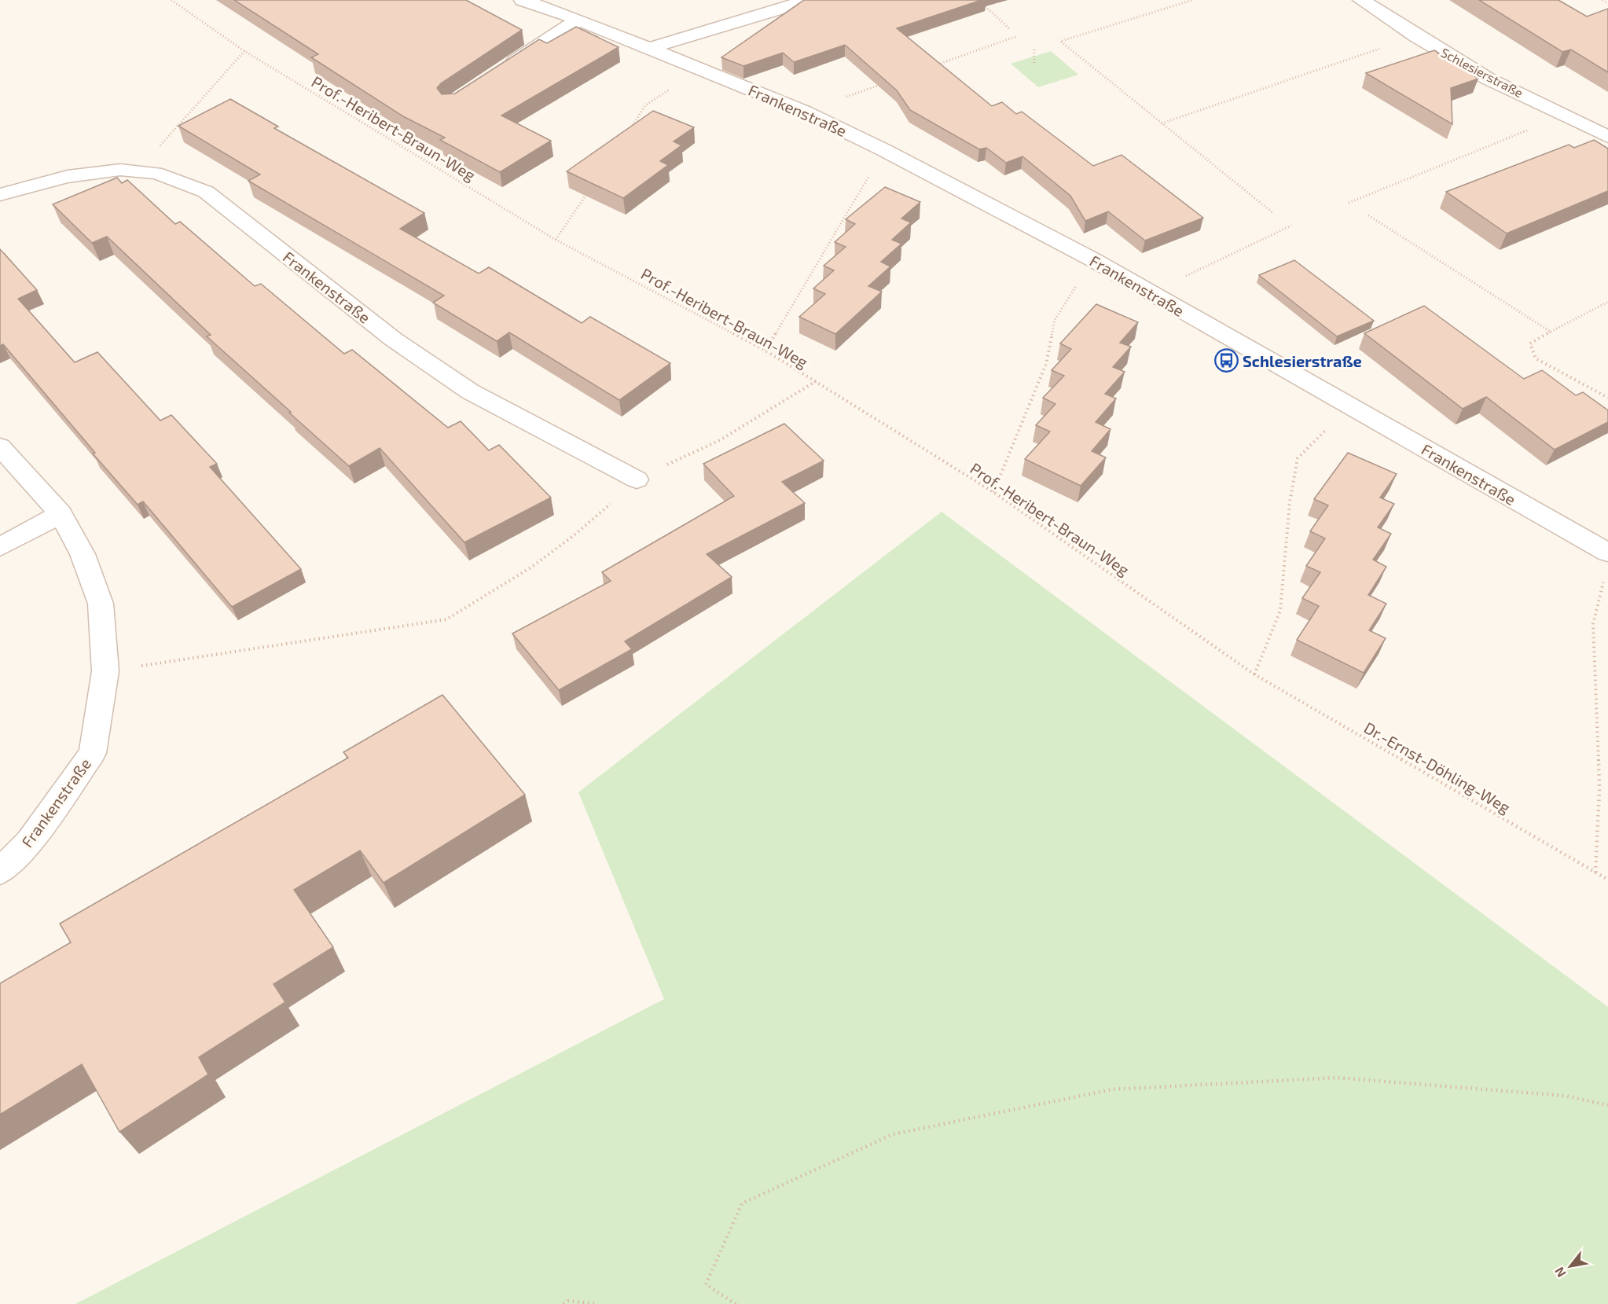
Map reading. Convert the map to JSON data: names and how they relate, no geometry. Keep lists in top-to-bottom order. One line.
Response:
{"streets":{"street":["Schlesierstraße","Frankenstraße"],"path":["Prof.-Heribert-Braun-Weg","Dr.-Ernst-Döhling-Weg"]},"crossings":[["Prof.-Heribert-Braun-Weg","Dr.-Ernst-Döhling-Weg"]],"places":{"bus stop":["Schlesierstraße"]},"north":"bottom left"}
